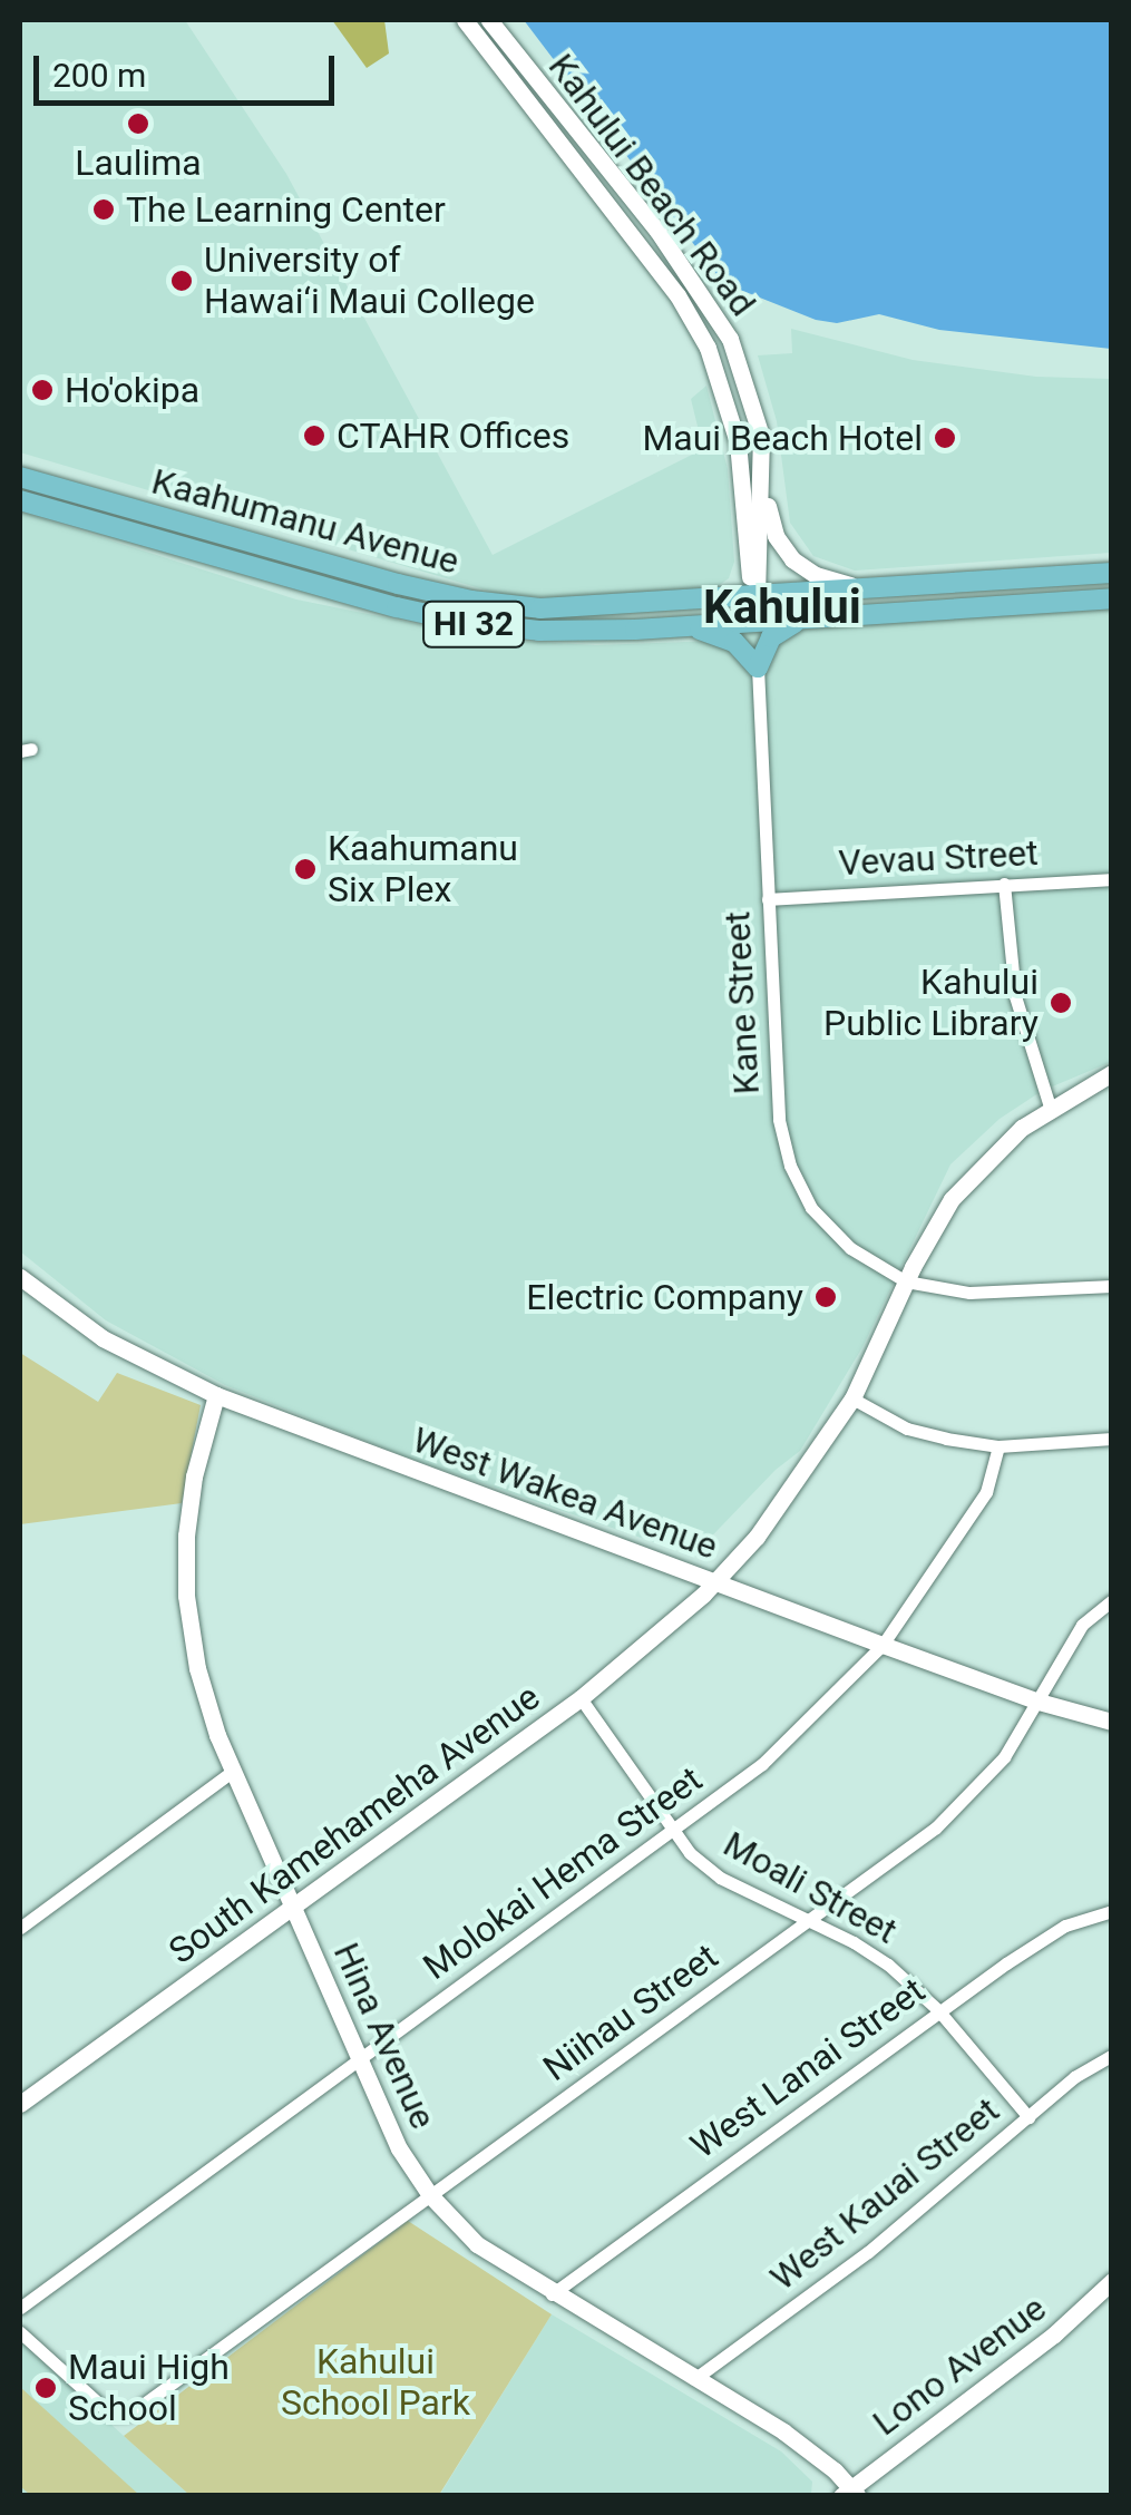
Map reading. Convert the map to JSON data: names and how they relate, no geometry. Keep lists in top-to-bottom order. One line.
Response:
{"streets":{"main road":["Kaahumanu Avenue","HI 32"],"street":["Kahului Beach Road","Vevau Street","Kane Street","West Wakea Avenue","South Kamehameha Avenue","Molokai Hema Street","Moali Street","Niihau Street","Hina Avenue","West Lanai Street","West Kauai Street","Lono Avenue"]},"crossings":[["Kahului Beach Road","Kaahumanu Avenue"],["Vevau Street","Kane Street"],["Kane Street","South Kamehameha Avenue"],["West Wakea Avenue","South Kamehameha Avenue"],["West Wakea Avenue","Molokai Hema Street"],["West Wakea Avenue","Niihau Street"],["West Wakea Avenue","Hina Avenue"],["South Kamehameha Avenue","Moali Street"],["South Kamehameha Avenue","Hina Avenue"],["Molokai Hema Street","Moali Street"],["Molokai Hema Street","Hina Avenue"],["Moali Street","Niihau Street"],["Moali Street","West Lanai Street"],["Moali Street","West Kauai Street"],["Niihau Street","Hina Avenue"],["Hina Avenue","West Lanai Street"],["Hina Avenue","West Kauai Street"],["Hina Avenue","Lono Avenue"]],"districts":["Kahului"],"parks":["Kahului School Park"],"places":["Laulima","The Learning Center","University of Hawai‘i Maui College","Ho'okipa","CTAHR Offices","Maui Beach Hotel","Kaahumanu Six Plex","Kahului Public Library","Electric Company","Maui High School"],"scale_bar":"200 m"}
